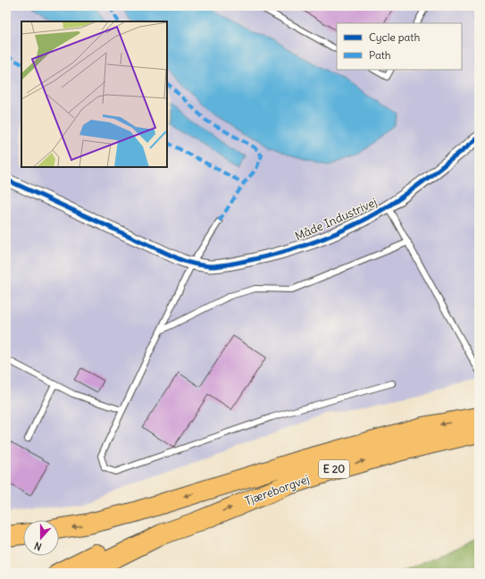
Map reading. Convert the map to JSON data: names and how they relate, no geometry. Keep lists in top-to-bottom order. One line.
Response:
{"streets":{"highway":["E 20","Tjæreborgvej"],"street":["Måde Industrivej"]},"crossings":[["E 20","Tjæreborgvej"]],"legend":["Cycle path","Path"],"north":"bottom"}
